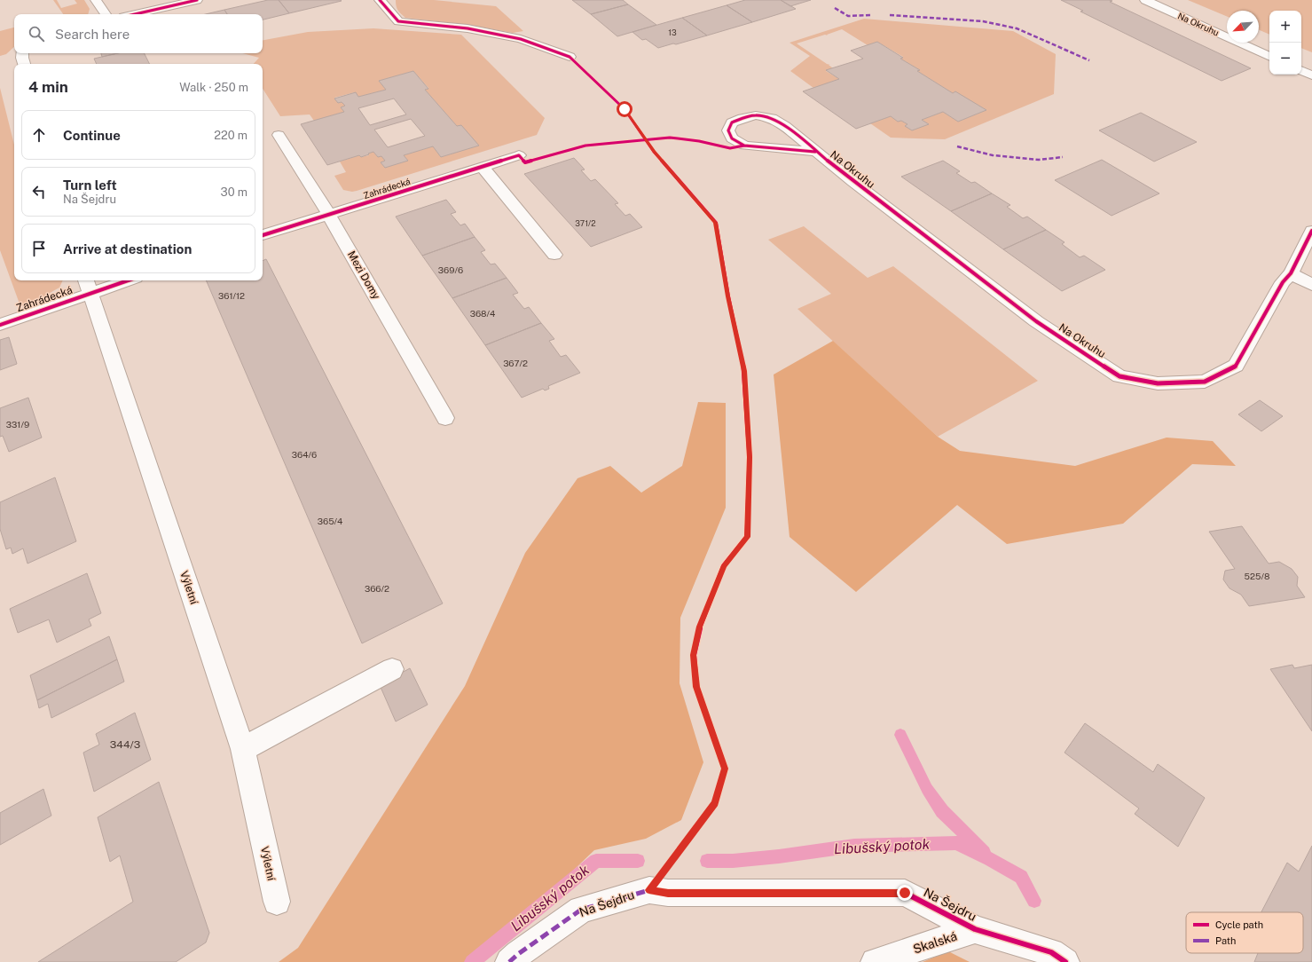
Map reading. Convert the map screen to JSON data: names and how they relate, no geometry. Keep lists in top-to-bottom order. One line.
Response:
{"streets":{"street":["Na Okruhu","Zahrádecká","Mezi Domy","Výletní","Na Šejdru","Skalská"]},"crossings":[["Zahrádecká","Mezi Domy"],["Zahrádecká","Výletní"],["Na Šejdru","Skalská"]],"water":["Libušský potok"],"house_numbers":["13","371/2","369/6","361/12","368/4","367/2","331/9","364/6","365/4","525/8","366/2","344/3"],"legend":["Cycle path","Path"],"north":"bottom left","page":{"map_buttons":["+","−"],"search":"Search here","heading":["4 min","Walk · 250 m"],"list":[["Continue","220 m"],["Turn left","Na Šejdru","30 m"],"Arrive at destination"]}}
